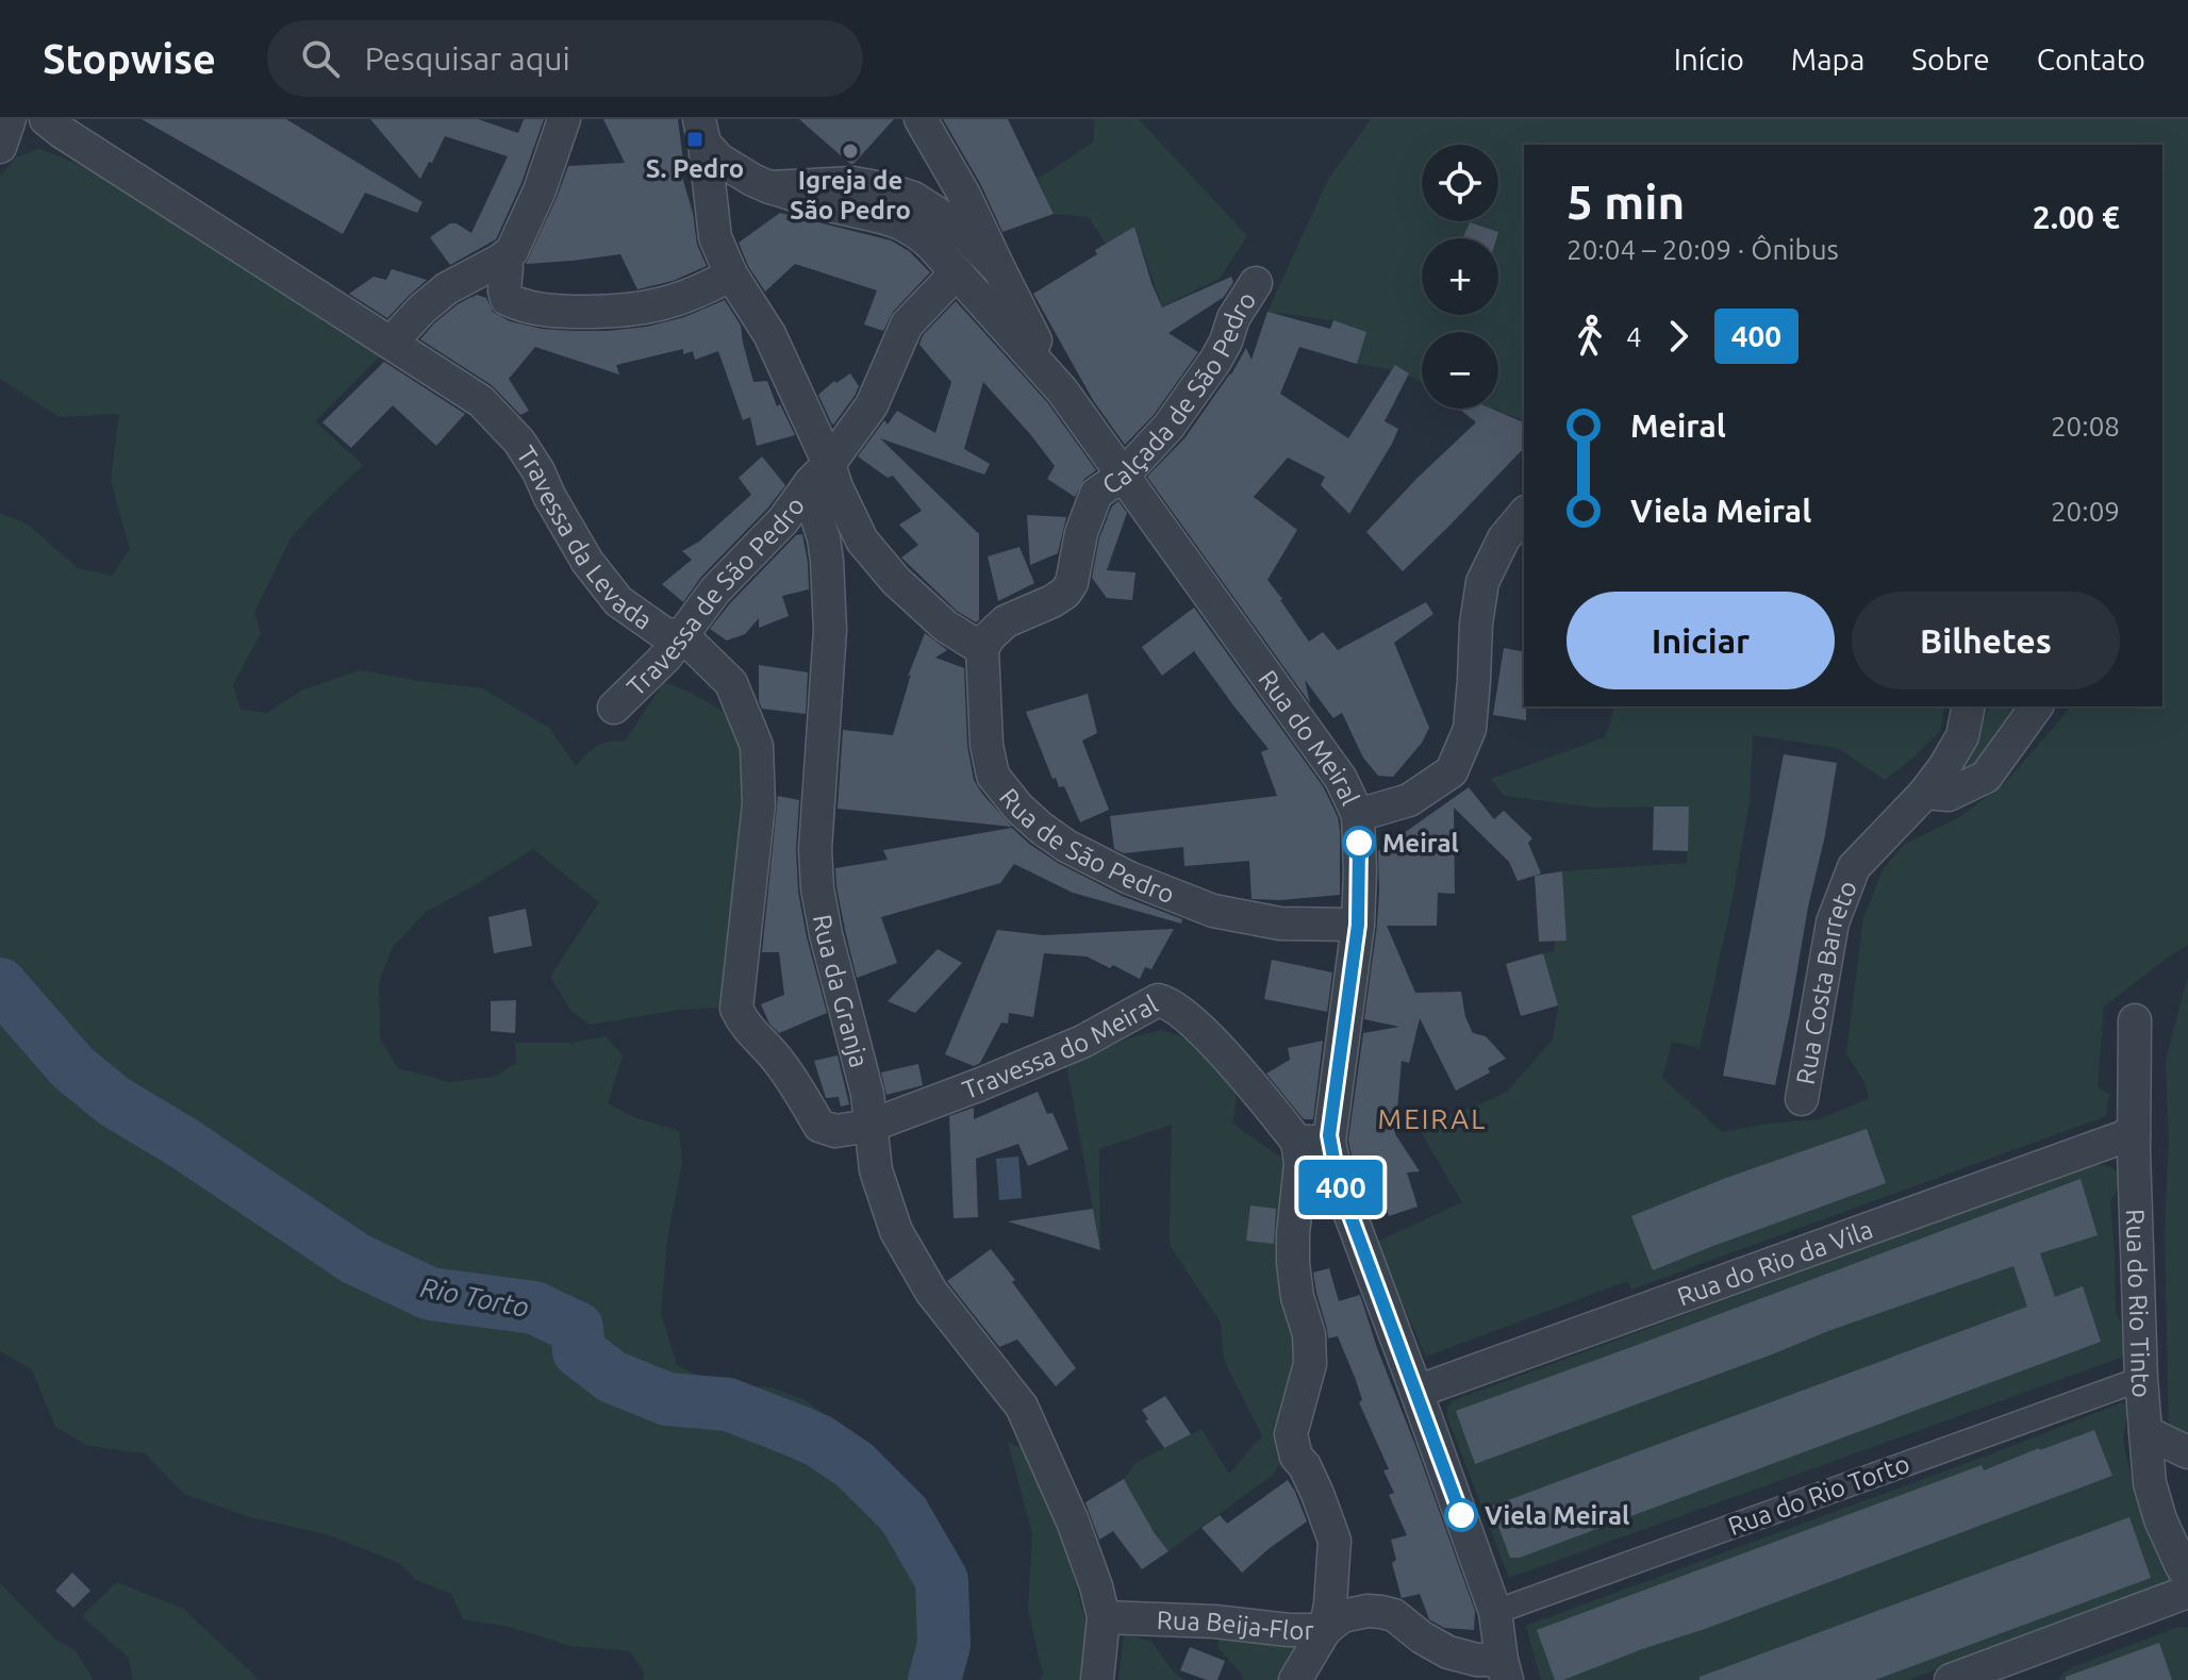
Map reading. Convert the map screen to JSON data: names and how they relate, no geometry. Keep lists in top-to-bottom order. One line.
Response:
{"streets":{"street":["Calçada de São Pedro","Travessa da Levada","Travessa de São Pedro","Rua do Meiral","Rua de São Pedro","Rua Costa Barreto","Rua da Granja","Travessa do Meiral","Rua do Rio da Vila","Rua do Rio Tinto","Rua do Rio Torto","Rua Beija-Flor"]},"crossings":[["Calçada de São Pedro","Rua do Meiral"],["Calçada de São Pedro","Rua de São Pedro"],["Travessa da Levada","Travessa de São Pedro"],["Travessa da Levada","Rua da Granja"],["Travessa da Levada","Travessa do Meiral"],["Travessa de São Pedro","Rua do Meiral"],["Travessa de São Pedro","Rua da Granja"],["Rua do Meiral","Rua de São Pedro"],["Rua do Meiral","Rua da Granja"],["Rua do Meiral","Travessa do Meiral"],["Rua do Meiral","Rua do Rio da Vila"],["Rua do Meiral","Rua do Rio Torto"],["Rua do Meiral","Rua Beija-Flor"],["Rua da Granja","Travessa do Meiral"],["Rua da Granja","Rua Beija-Flor"],["Rua do Rio da Vila","Rua do Rio Tinto"],["Rua do Rio Tinto","Rua do Rio Torto"]],"districts":["MEIRAL"],"water":["Rio Torto"],"places":{"transit":["S. Pedro"],"other":["Igreja de São Pedro","Meiral","Viela Meiral"]},"lines":["bus line 400"],"page":{"header":"Stopwise","search":"Pesquisar aqui","nav":["Início","Mapa","Sobre","Contato"],"on_map":"400","map_buttons":["+","−"],"heading":["5 min","20:04 – 20:09 · Ônibus","2.00 €"],"legs":["4","400"],"list":[{"name":"Meiral","value":"20:08"},{"name":"Viela Meiral","value":"20:09"}],"buttons":["Iniciar","Bilhetes"]}}
